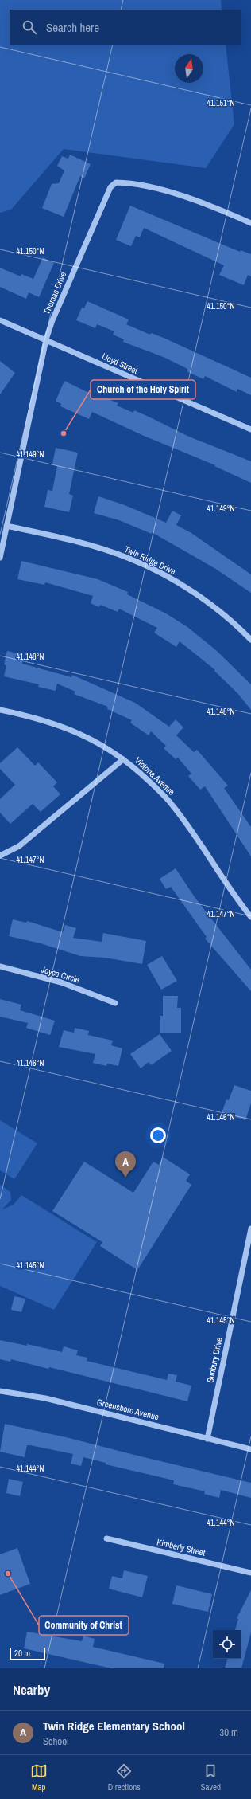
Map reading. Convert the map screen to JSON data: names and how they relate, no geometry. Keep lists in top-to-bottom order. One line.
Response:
{"streets":{"street":["Thomas Drive","Lloyd Street","Twin Ridge Drive","Victoria Avenue","Joyce Circle","Sunbury Drive","Greensboro Avenue","Kimberly Street"]},"crossings":[["Thomas Drive","Lloyd Street"],["Thomas Drive","Twin Ridge Drive"],["Sunbury Drive","Greensboro Avenue"]],"places":["Church of the Holy Spirit","Community of Christ"],"scale_bar":"20 m","north":"top","page":{"search":"Search here","pins":"A","scale":"20 m","heading":"Nearby","list":[{"mark":"A","name":"Twin Ridge Elementary School","note":"School","value":"30 m"}],"nav":["Map","Directions","Saved"]},"coordinates":["41.151°N","41.150°N","41.149°N","41.148°N","41.147°N","41.146°N","41.145°N","41.144°N"]}
